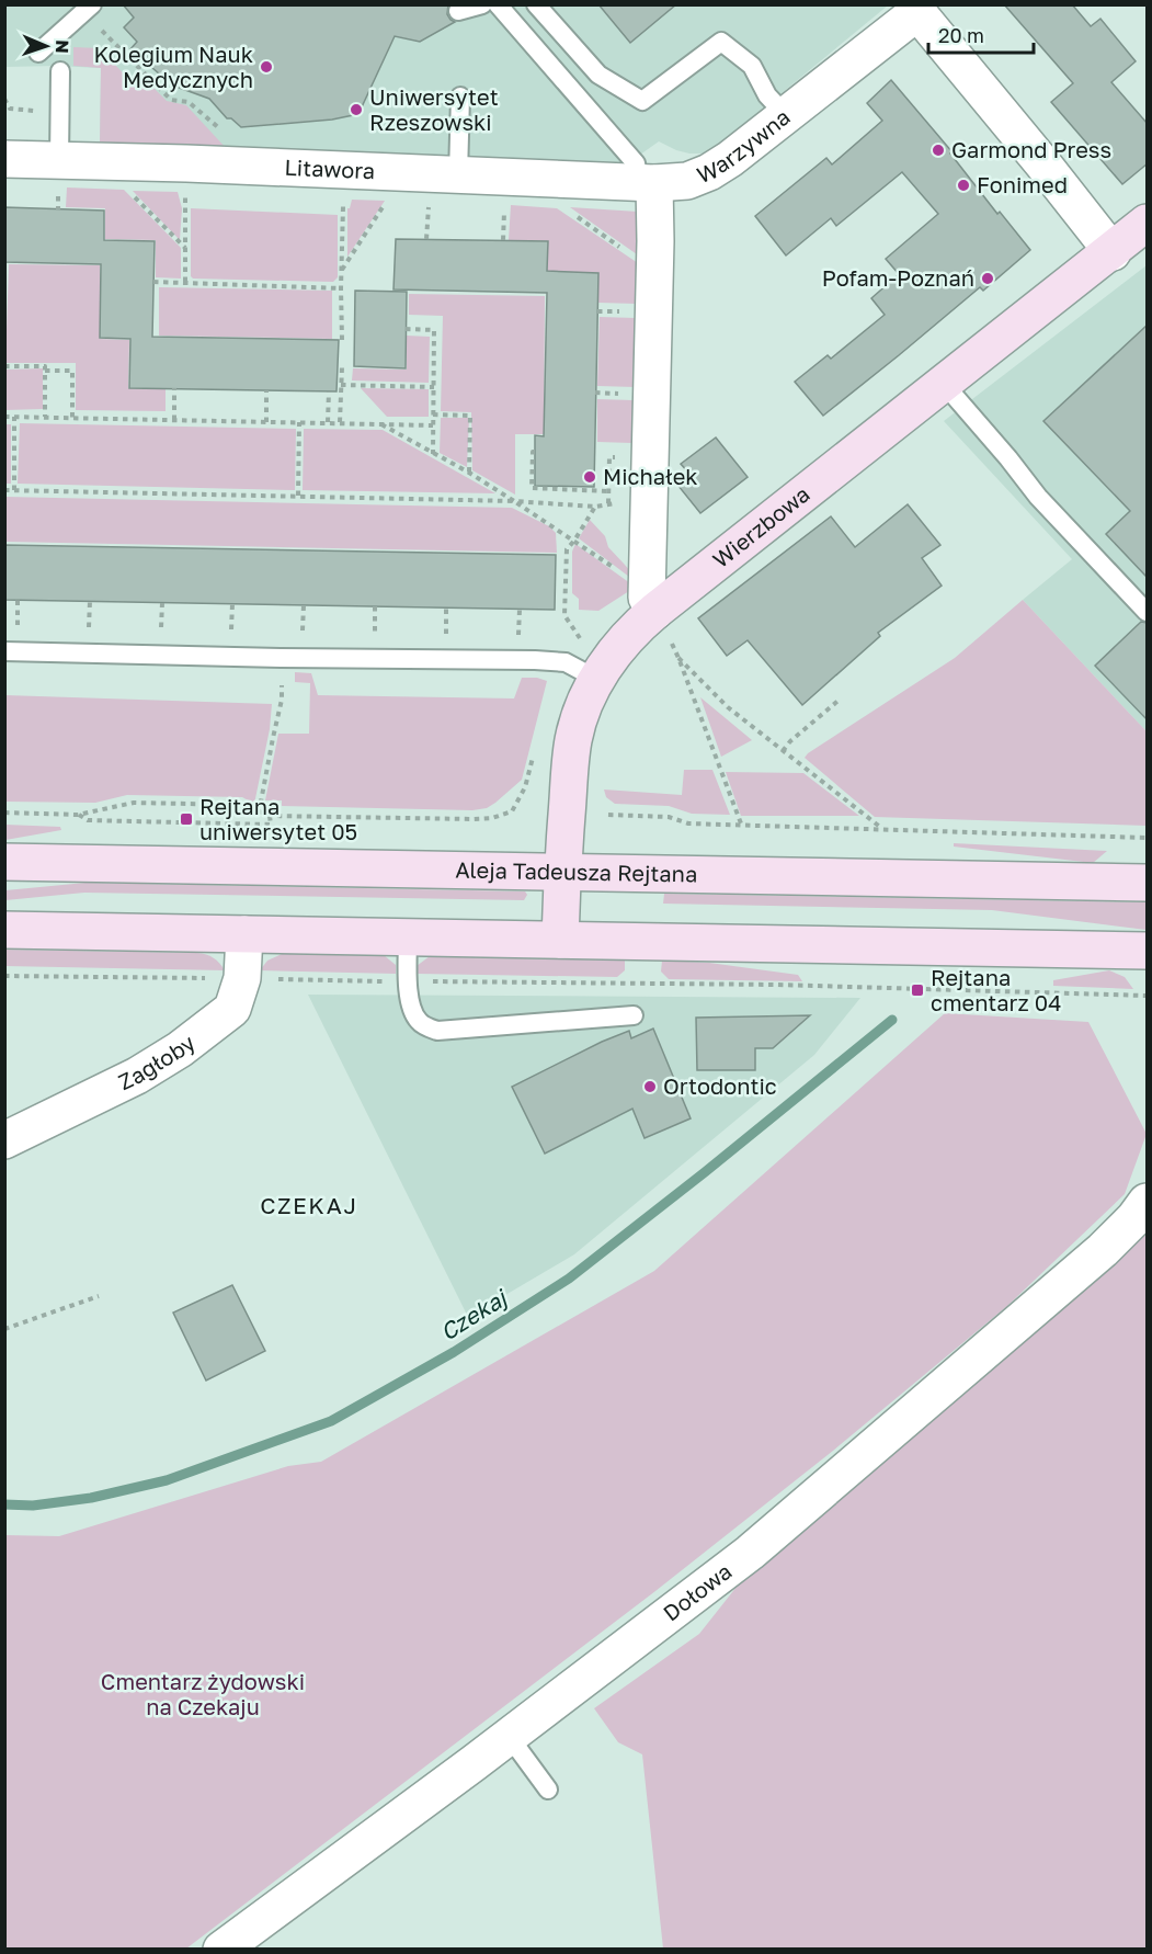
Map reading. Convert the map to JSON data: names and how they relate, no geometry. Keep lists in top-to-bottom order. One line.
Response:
{"streets":{"main road":["Wierzbowa","Aleja Tadeusza Rejtana"],"street":["Warzywna","Litawora","Zagłoby","Dołowa"]},"crossings":[["Warzywna","Litawora"],["Warzywna","Wierzbowa"],["Wierzbowa","Aleja Tadeusza Rejtana"]],"districts":["CZEKAJ"],"water":["Czekaj"],"parks":["Cmentarz żydowski na Czekaju"],"places":{"other":["Kolegium Nauk Medycznych","Uniwersytet Rzeszowski","Garmond Press","Fonimed","Pofam-Poznań","Michałek","Ortodontic"],"transit":["Rejtana uniwersytet 05","Rejtana cmentarz 04"]},"scale_bar":"20 m","north":"right"}
